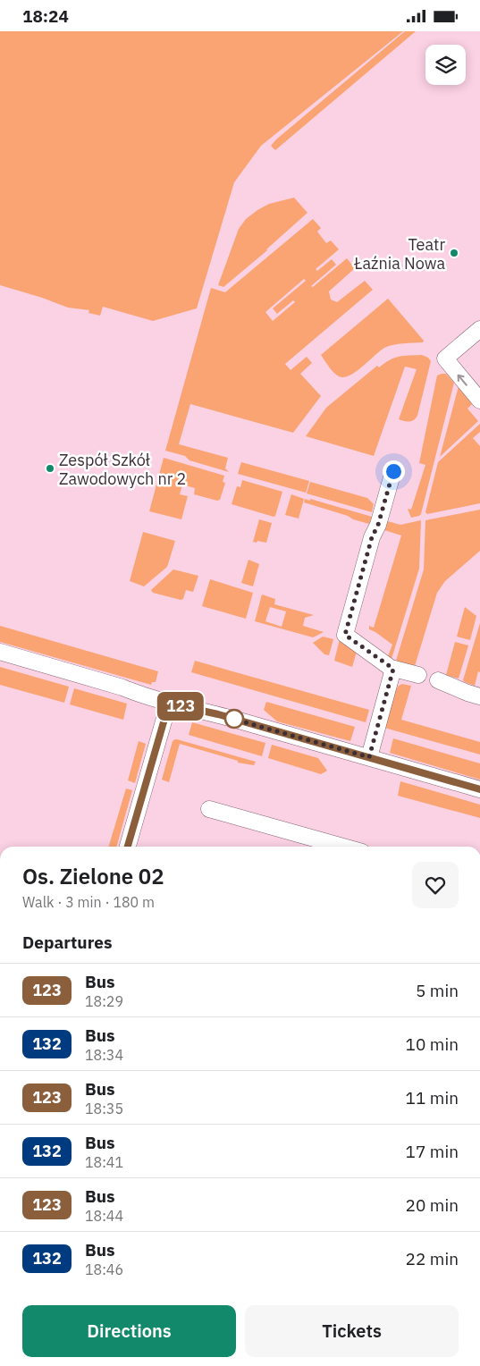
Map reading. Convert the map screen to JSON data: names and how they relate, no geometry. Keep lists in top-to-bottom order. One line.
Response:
{"places":["Teatr Łaźnia Nowa","Zespół Szkół Zawodowych nr 2"],"lines":["bus line 123"],"page":{"status":"18:24","on_map":"123","heading":[["Os. Zielone 02","Walk · 3 min · 180 m"],"Departures"],"list":[{"mark":"123","name":"Bus","note":"18:29","value":"5 min"},{"mark":"132","name":"Bus","note":"18:34","value":"10 min"},{"mark":"123","name":"Bus","note":"18:35","value":"11 min"},{"mark":"132","name":"Bus","note":"18:41","value":"17 min"},{"mark":"123","name":"Bus","note":"18:44","value":"20 min"},{"mark":"132","name":"Bus","note":"18:46","value":"22 min"}],"buttons":["Directions","Tickets"]}}
